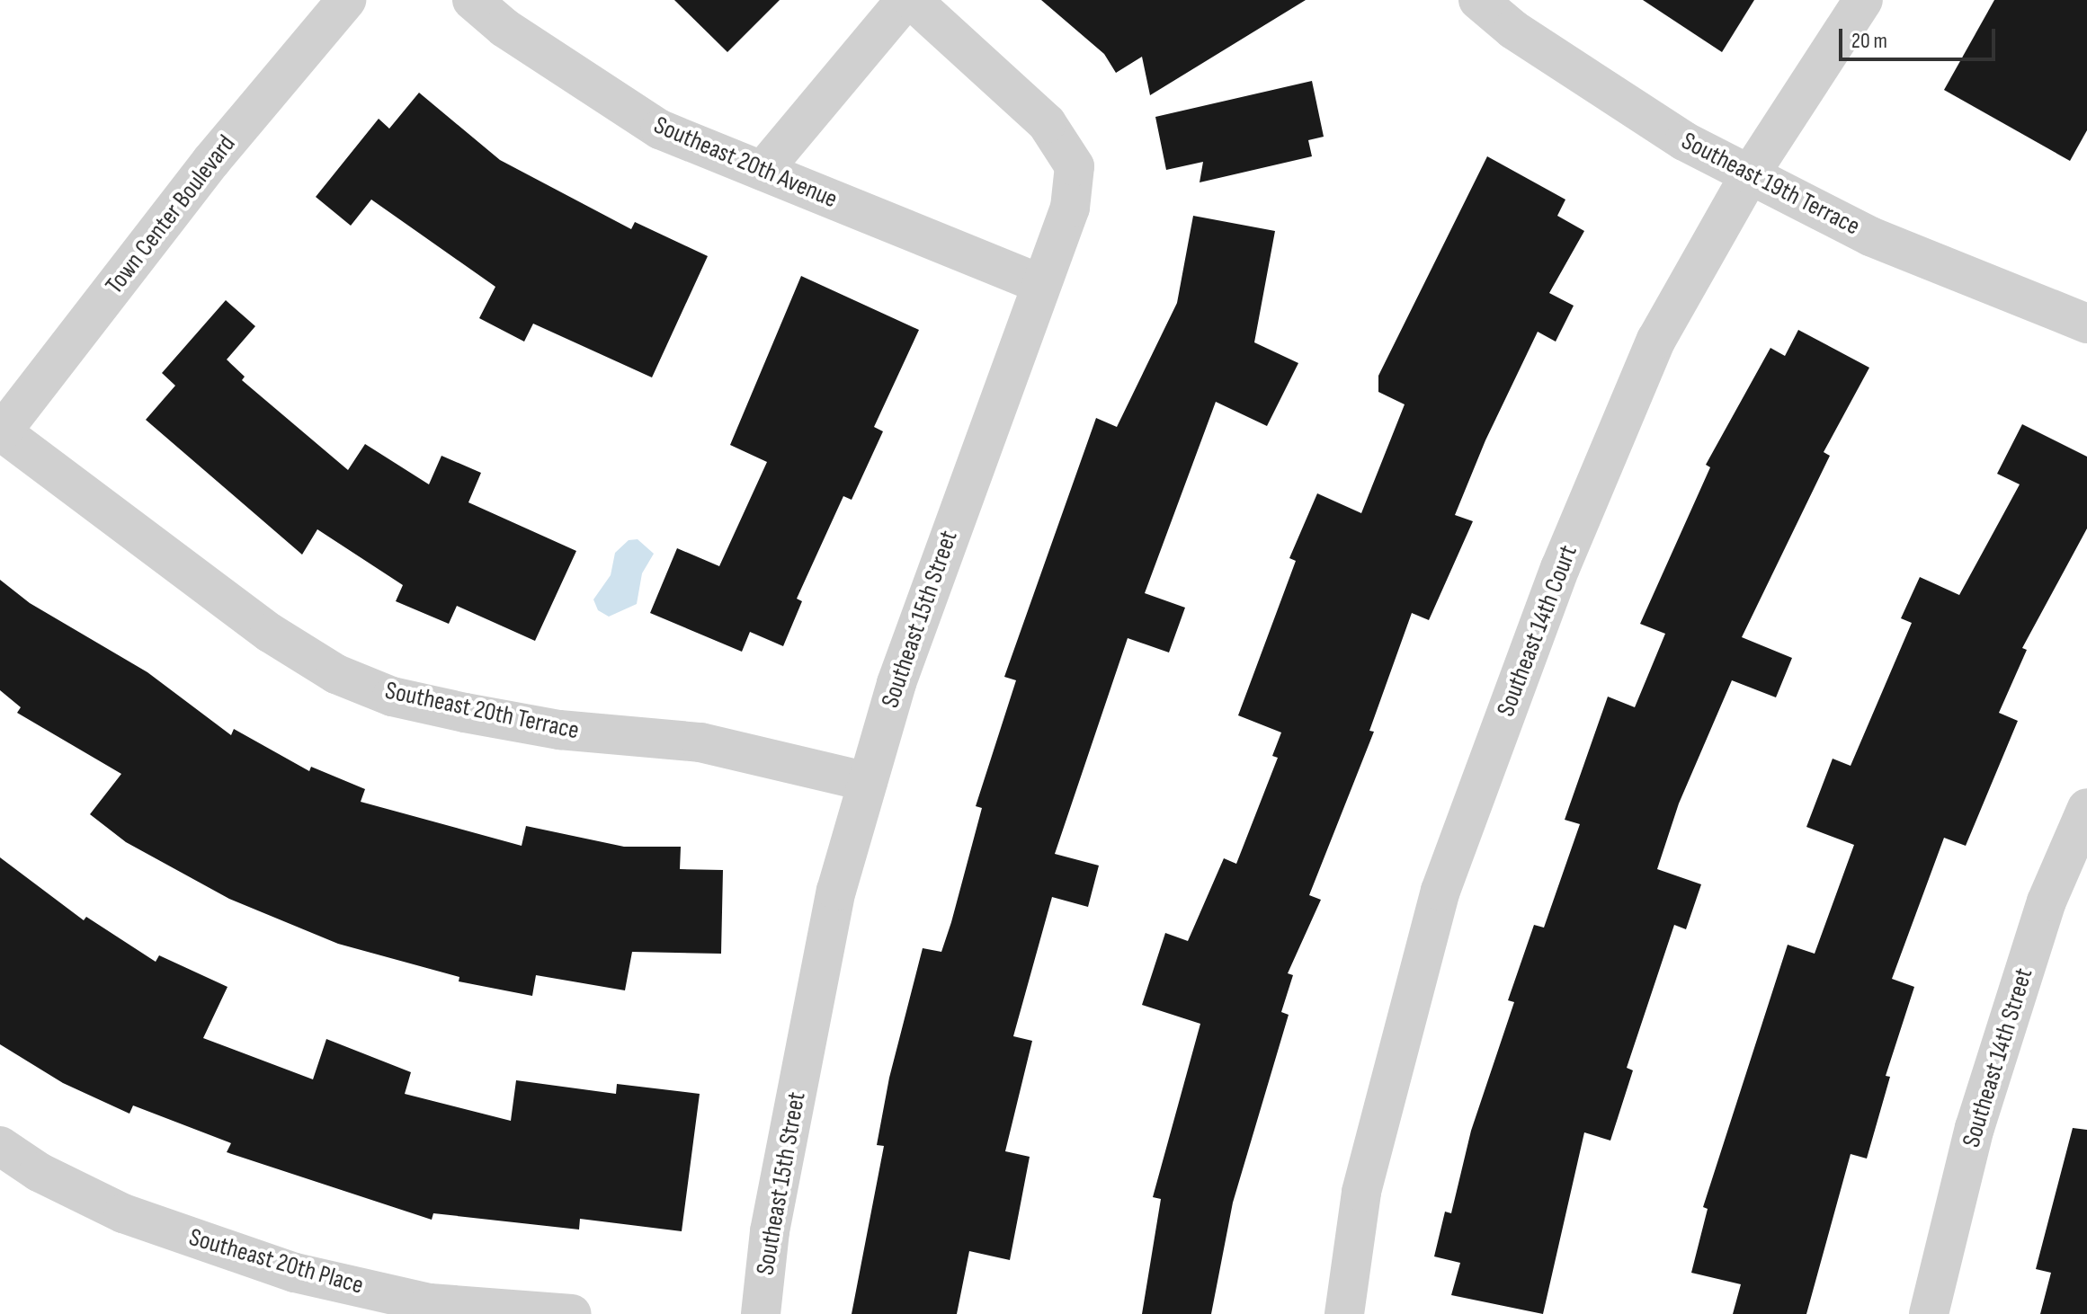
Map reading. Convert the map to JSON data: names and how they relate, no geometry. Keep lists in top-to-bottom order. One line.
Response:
{"streets":{"street":["Southeast 20th Avenue","Southeast 19th Terrace","Town Center Boulevard","Southeast 15th Street","Southeast 14th Court","Southeast 20th Terrace","Southeast 14th Street","Southeast 20th Place"]},"crossings":[["Southeast 20th Avenue","Southeast 15th Street"],["Southeast 19th Terrace","Southeast 14th Court"],["Town Center Boulevard","Southeast 20th Terrace"],["Southeast 15th Street","Southeast 20th Terrace"]],"scale_bar":"20 m"}
